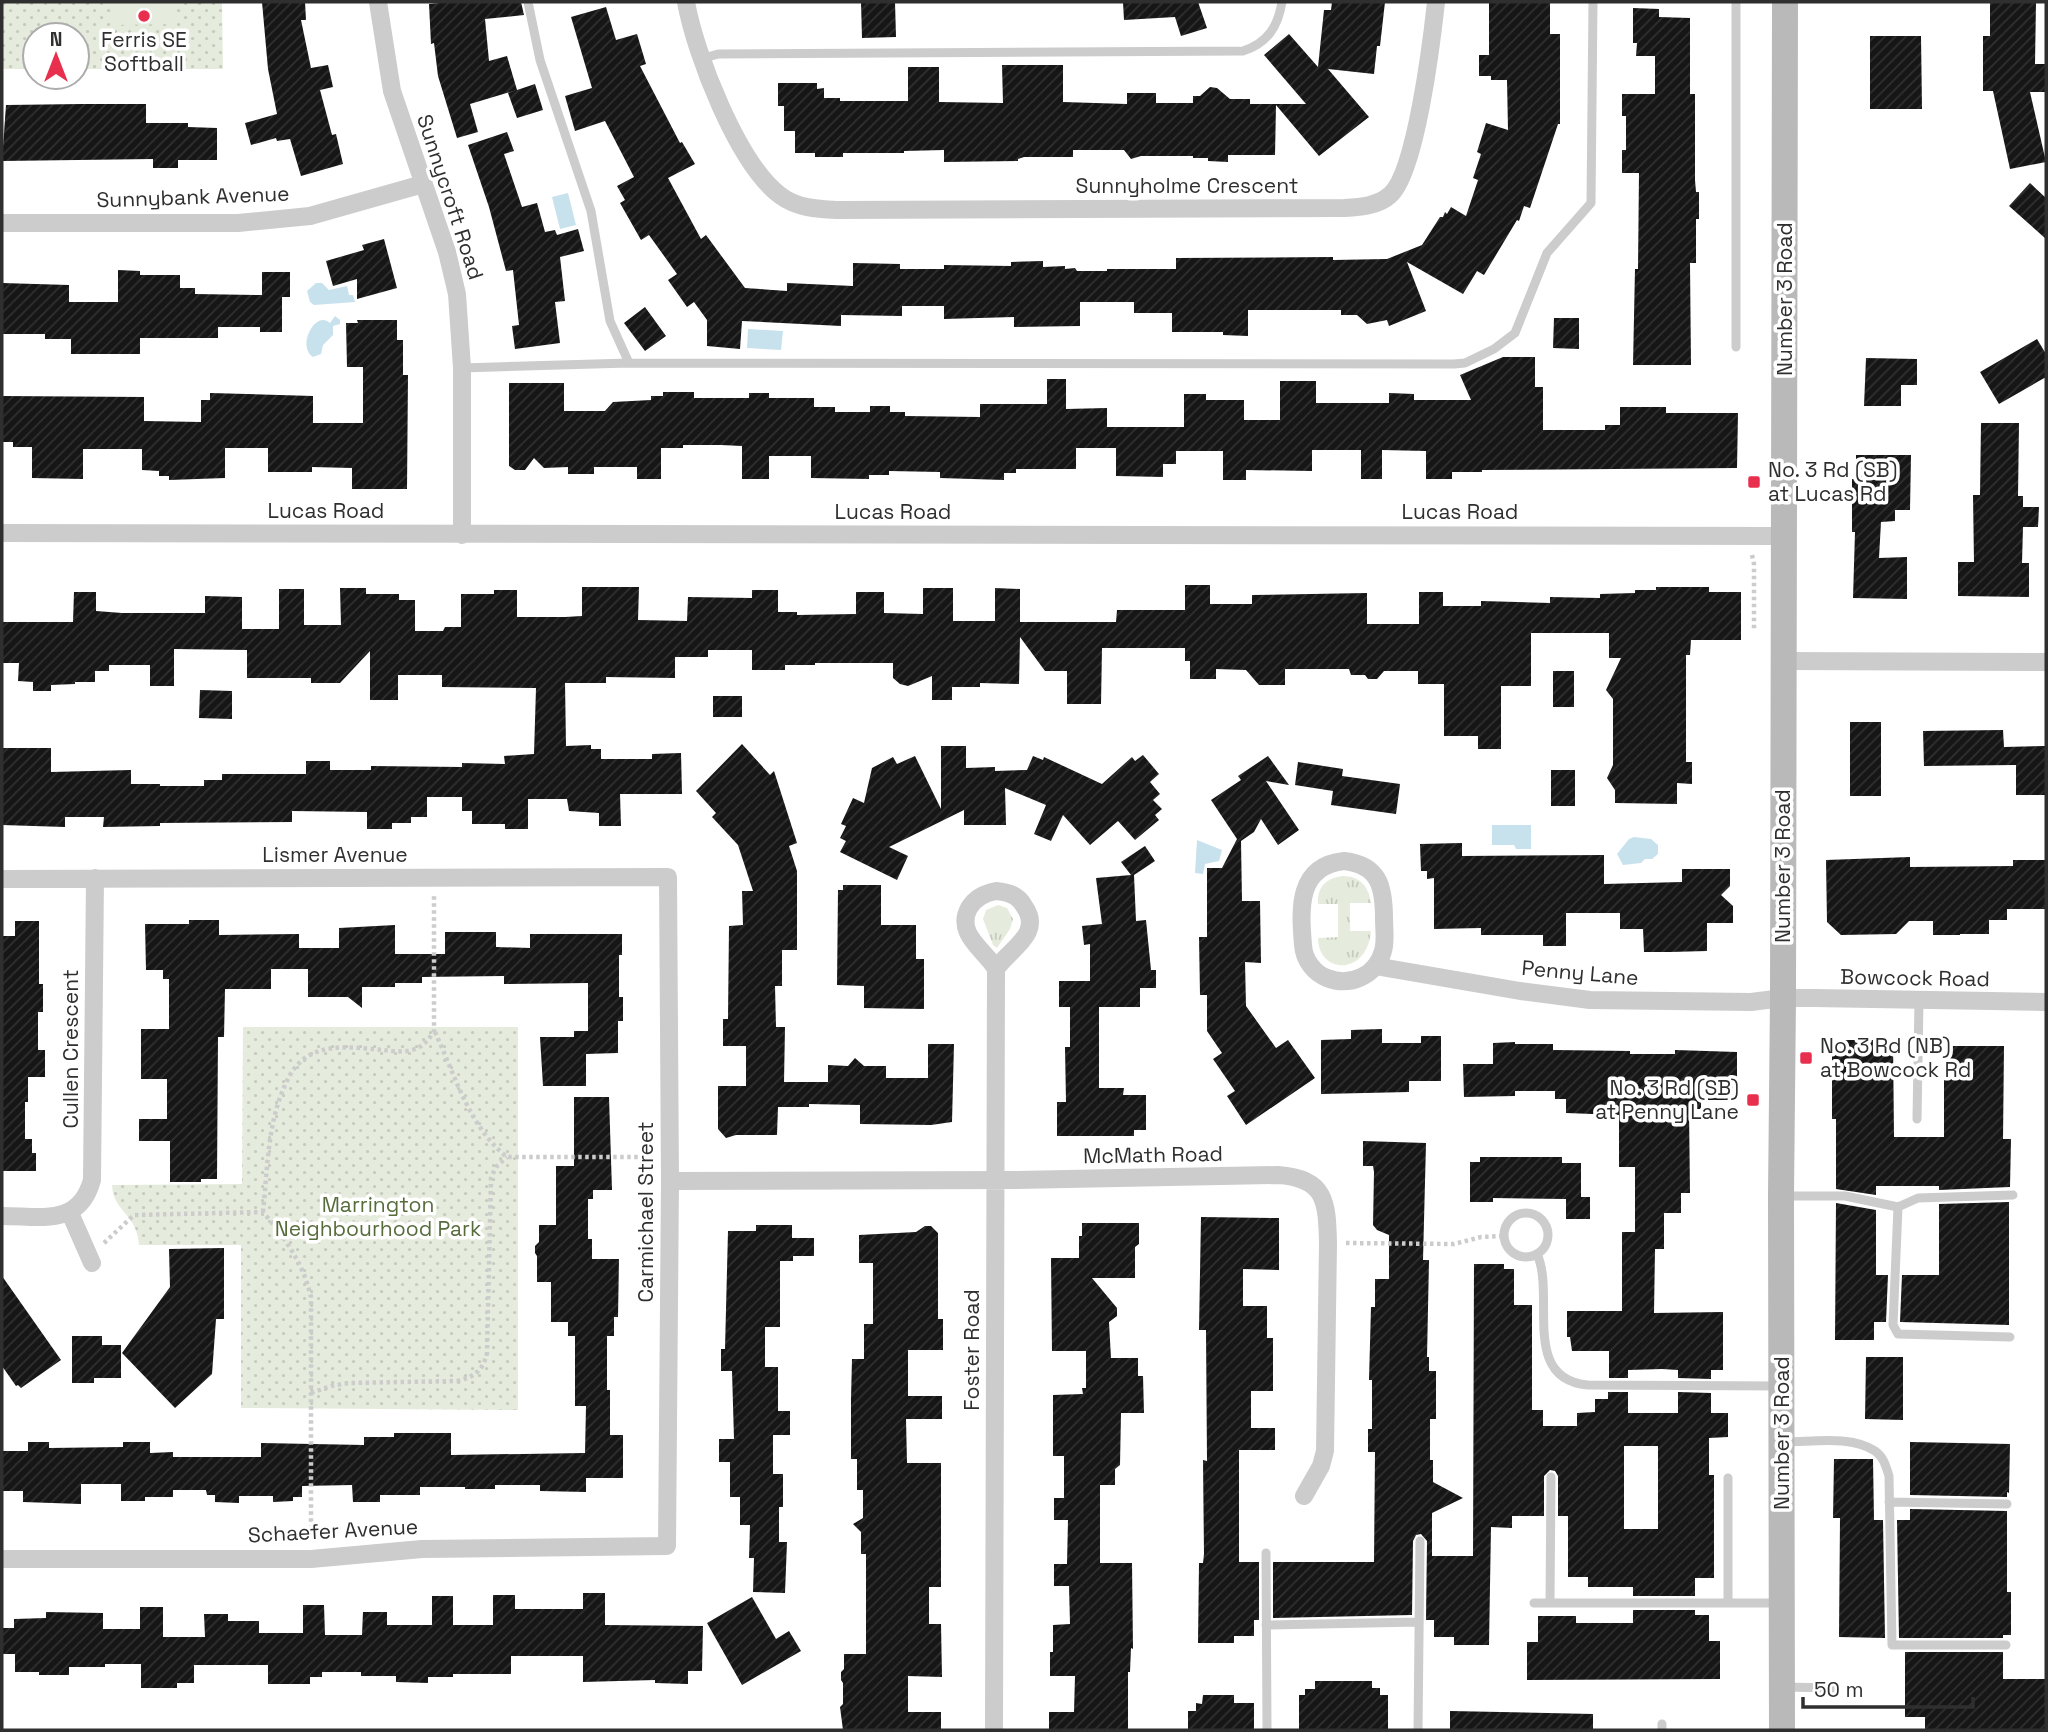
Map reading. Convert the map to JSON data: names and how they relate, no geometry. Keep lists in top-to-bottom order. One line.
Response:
{"streets":{"main road":["Number 3 Road"],"street":["Sunnyholme Crescent","Sunnybank Avenue","Sunnycroft Road","Lucas Road","Lismer Avenue","Penny Lane","Bowcock Road","Cullen Crescent","McMath Road","Carmichael Street","Foster Road","Schaefer Avenue"]},"crossings":[["Sunnybank Avenue","Sunnycroft Road"],["Sunnycroft Road","Lucas Road"],["Number 3 Road","Lucas Road"],["Number 3 Road","Penny Lane"],["Number 3 Road","Bowcock Road"],["Lismer Avenue","Cullen Crescent"],["Lismer Avenue","Carmichael Street"],["Penny Lane","Bowcock Road"],["McMath Road","Carmichael Street"],["McMath Road","Foster Road"],["Carmichael Street","Schaefer Avenue"]],"parks":["Marrington Neighbourhood Park"],"places":{"other":["Ferris SE Softball"],"transit":["No. 3 Rd (SB) at Lucas Rd","No. 3 Rd (NB) at Bowcock Rd","No. 3 Rd (SB) at Penny Lane"]},"scale_bar":"50 m","north":"top"}
